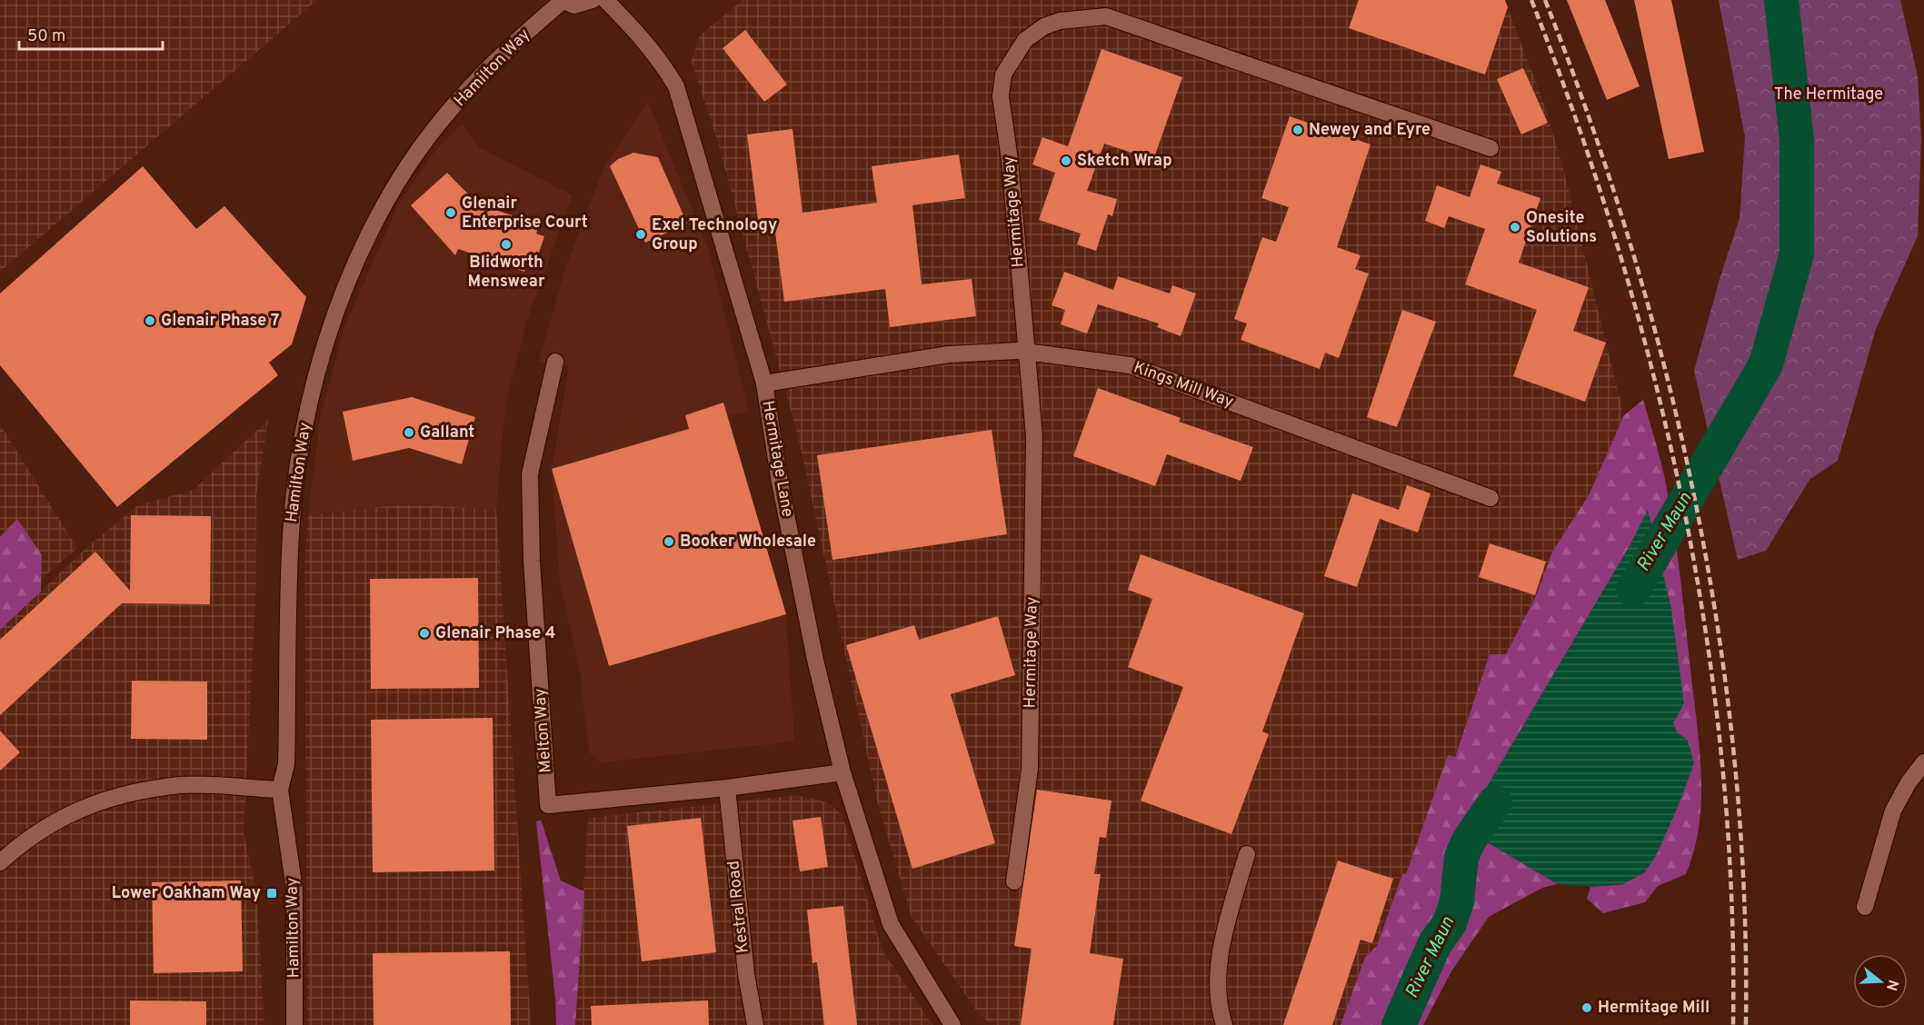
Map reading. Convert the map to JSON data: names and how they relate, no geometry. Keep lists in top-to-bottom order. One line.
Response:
{"streets":{"street":["Hamilton Way","Hermitage Way","Kings Mill Way","Hermitage Lane","Melton Way","Kestral Road"]},"crossings":[["Hermitage Way","Kings Mill Way"],["Kings Mill Way","Hermitage Lane"],["Hermitage Lane","Melton Way"],["Melton Way","Kestral Road"]],"water":["River Maun"],"parks":["The Hermitage"],"places":{"other":["Newey and Eyre","Sketch Wrap","Glenair Enterprise Court","Onesite Solutions","Exel Technology Group","Blidworth Menswear","Glenair Phase 7","Gallant","Booker Wholesale","Glenair Phase 4","Hermitage Mill"],"transit":["Lower Oakham Way"]},"scale_bar":"50 m","north":"right"}
